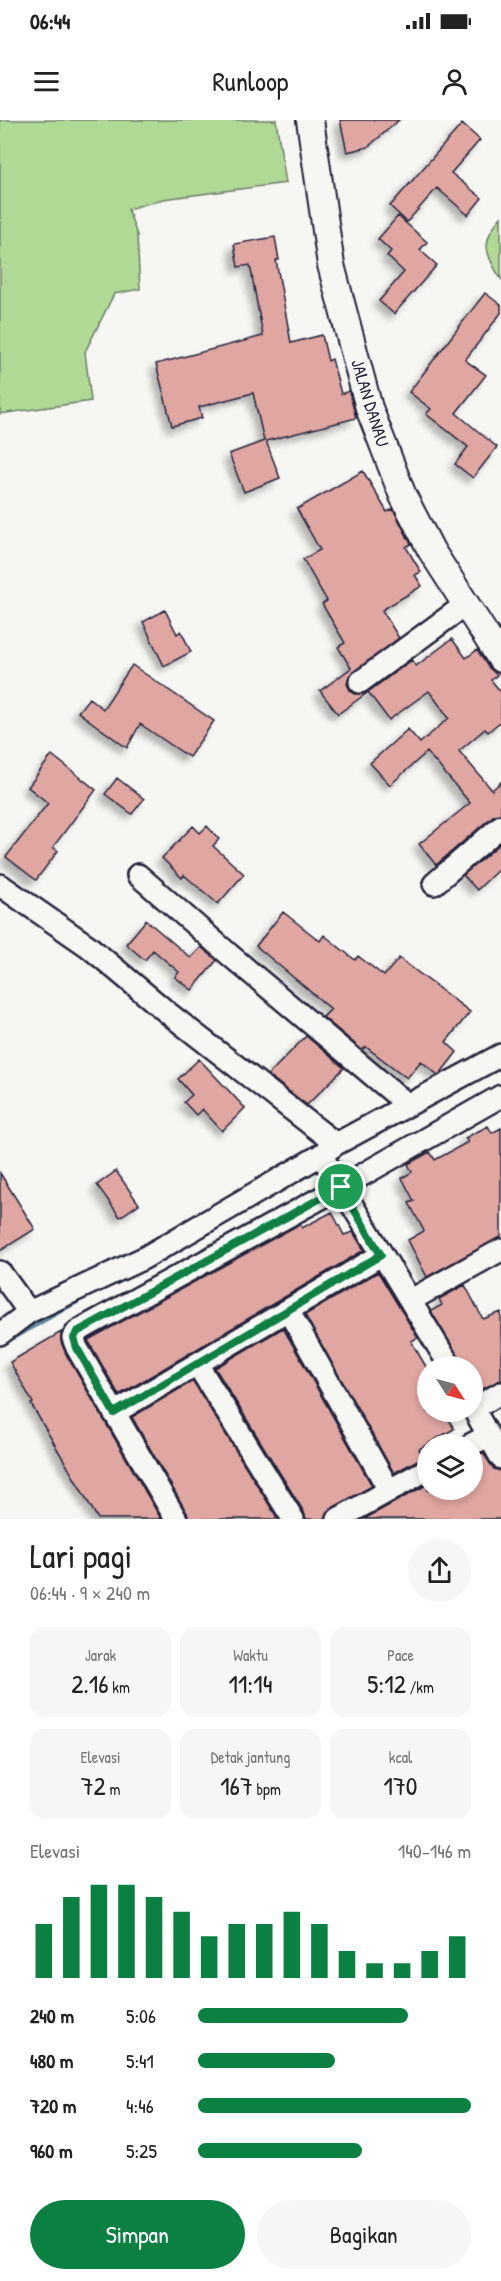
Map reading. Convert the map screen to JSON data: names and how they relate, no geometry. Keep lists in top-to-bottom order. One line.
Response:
{"streets":{"street":["JALAN DANAU"]},"north":"bottom right","page":{"status":"06:44","header":"Runloop","heading":["Lari pagi","06:44 · 9 × 240 m"],"stats":[["Jarak","2.16 km"],["Waktu","11:14"],["Pace","5:12 /km"],["Elevasi","72 m"],["Detak jantung","167 bpm"],["kcal","170"]],"chart":["Elevasi","140–146 m"],"list":[{"name":"240 m","note":"5:06"},{"name":"480 m","note":"5:41"},{"name":"720 m","note":"4:46"},{"name":"960 m","note":"5:25"}],"buttons":["Simpan","Bagikan"]}}
